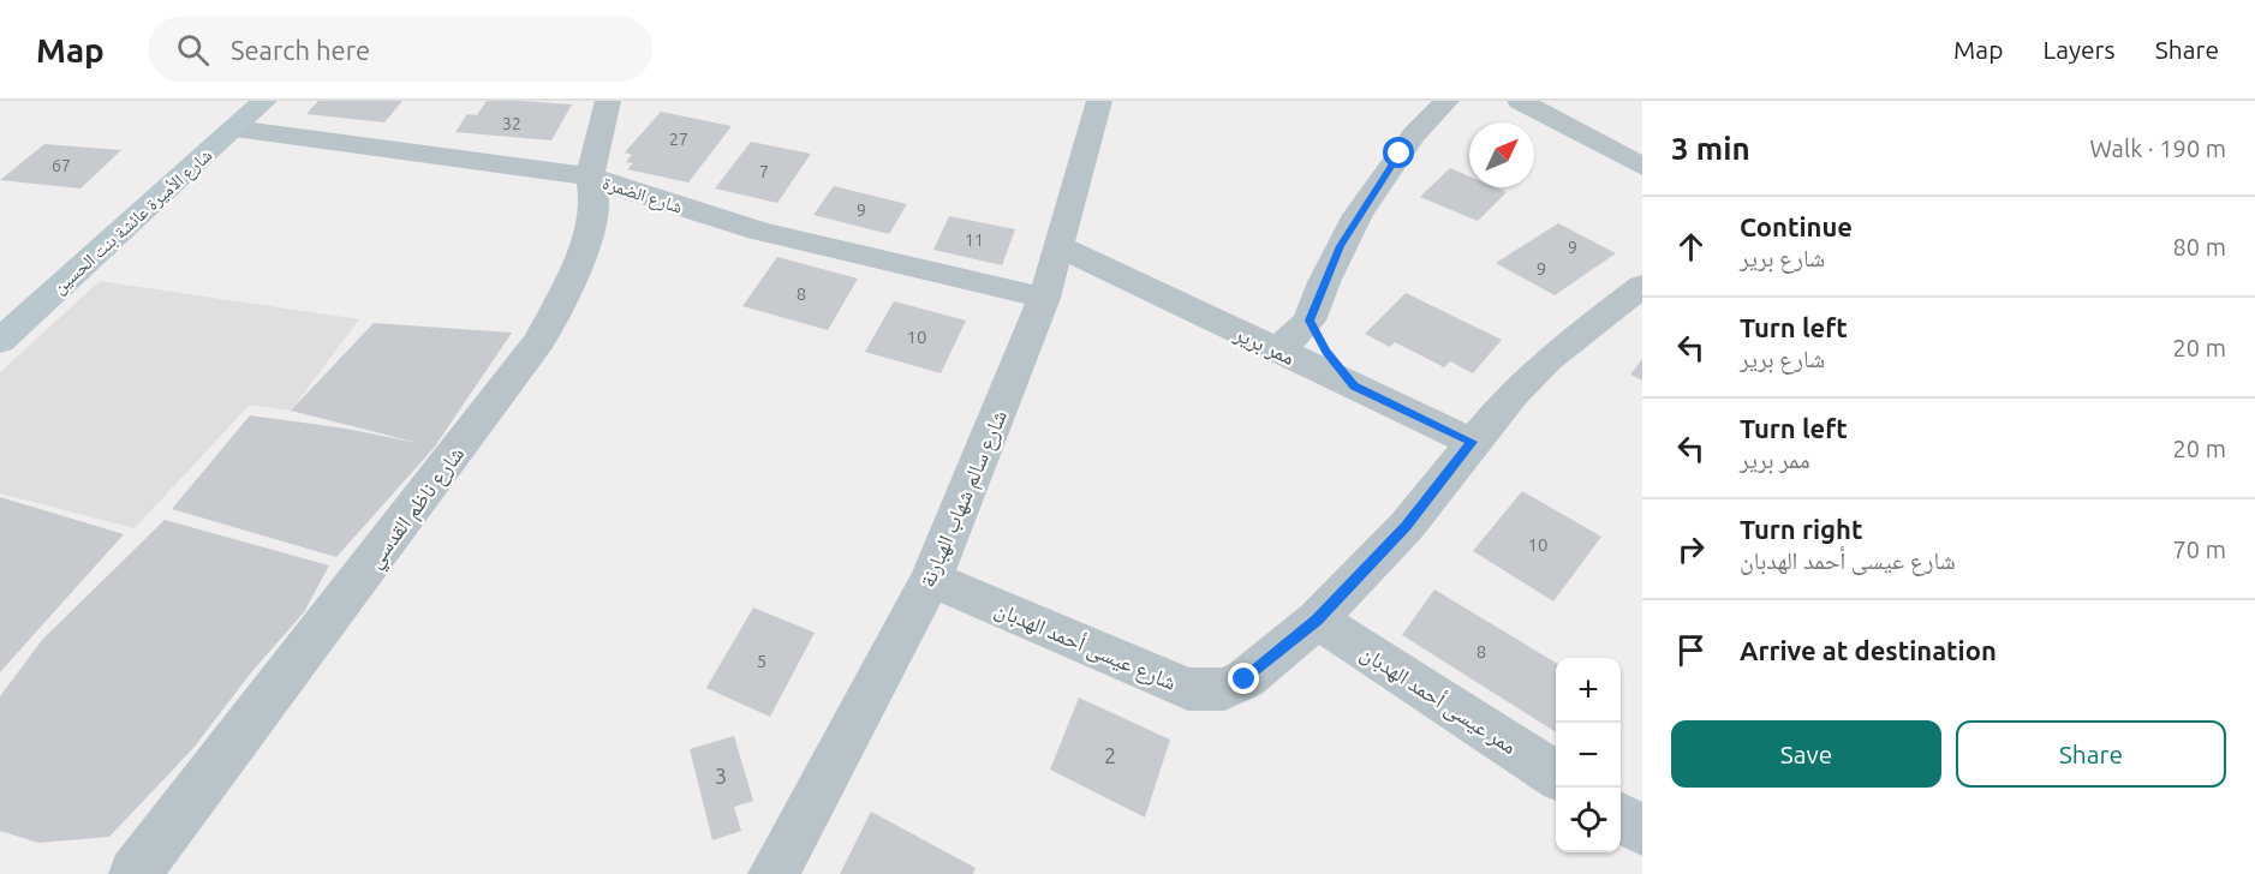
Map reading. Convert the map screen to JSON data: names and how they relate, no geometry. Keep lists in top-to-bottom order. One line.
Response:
{"streets":{"street":["شارع الضمرة","شارع الأميرة عائشة بنت الحسين","ممر برير","شارع سالم شهاب الهبارنة","شارع ناظم القدسي","شارع عيسى أحمد الهدبان","ممر عيسى أحمد الهدبان"]},"crossings":[["شارع الضمرة","شارع الأميرة عائشة بنت الحسين"],["شارع الضمرة","شارع سالم شهاب الهبارنة"],["شارع الضمرة","شارع ناظم القدسي"],["ممر برير","شارع سالم شهاب الهبارنة"],["ممر برير","شارع عيسى أحمد الهدبان"],["شارع سالم شهاب الهبارنة","شارع عيسى أحمد الهدبان"],["شارع عيسى أحمد الهدبان","ممر عيسى أحمد الهدبان"]],"house_numbers":["32","27","67","7","9","11","9","9","8","10","10","8","5","2","3"],"north":"top right","page":{"header":"Map","search":"Search here","nav":["Map","Layers","Share"],"heading":["3 min","Walk · 190 m"],"list":[["Continue","شارع برير","80 m"],["Turn left","شارع برير","20 m"],["Turn left","ممر برير","20 m"],["Turn right","شارع عيسى أحمد الهدبان","70 m"],"Arrive at destination"],"map_buttons":["+","−"],"buttons":["Save","Share"]}}
